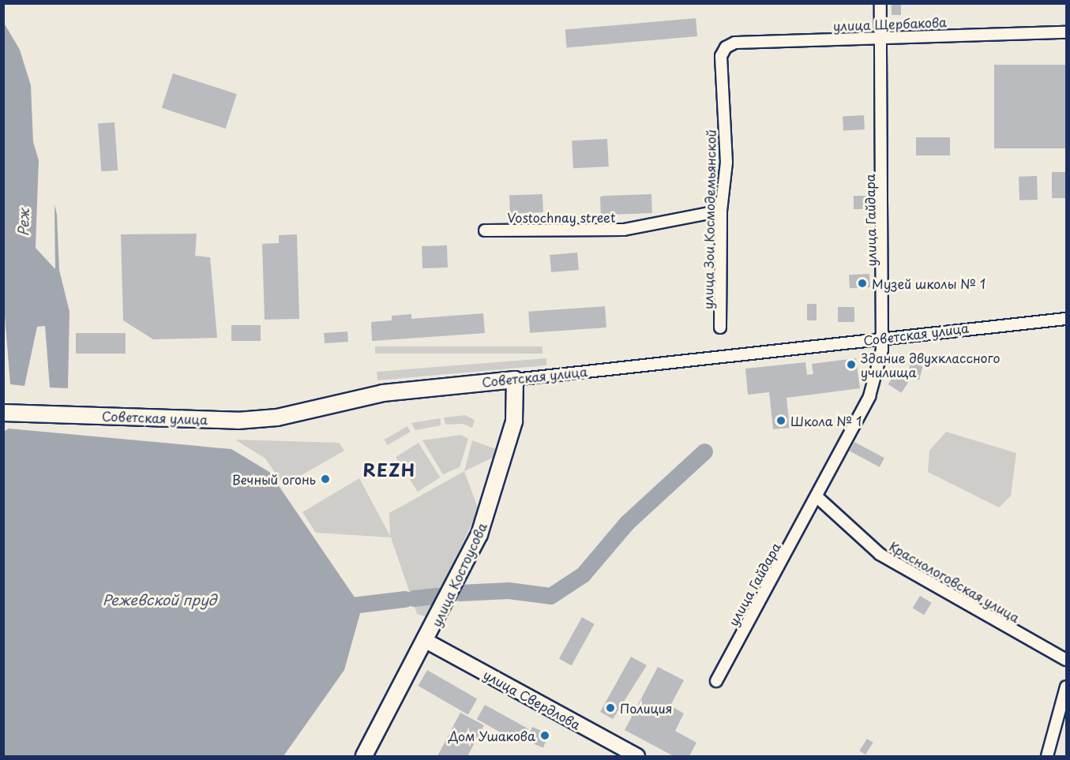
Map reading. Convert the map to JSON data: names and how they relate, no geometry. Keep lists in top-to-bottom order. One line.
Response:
{"streets":{"main road":["Советская улица","улица Костоусова"],"street":["улица Щербакова","Vostochnay street","улица Зои Космодемьянской","улица Гайдара","Краснологовская улица","улица Свердлова"]},"crossings":[["улица Щербакова","улица Зои Космодемьянской"],["улица Щербакова","улица Гайдара"],["Vostochnay street","улица Зои Космодемьянской"],["улица Гайдара","Советская улица"],["улица Гайдара","Краснологовская улица"],["Советская улица","улица Костоусова"],["улица Костоусова","улица Свердлова"]],"districts":["REZH"],"water":["Реж","Режевской пруд"],"places":["Музей школы № 1","Здание двухклассного училища","Школа № 1","Вечный огонь","Полиция","Дом Ушакова"]}
